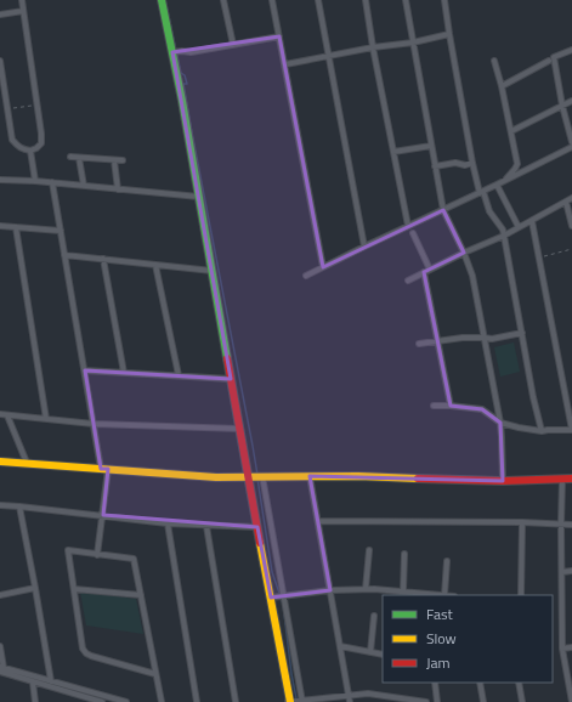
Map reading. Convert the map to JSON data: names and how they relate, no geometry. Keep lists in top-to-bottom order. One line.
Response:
{"legend":["Fast","Slow","Jam"]}
